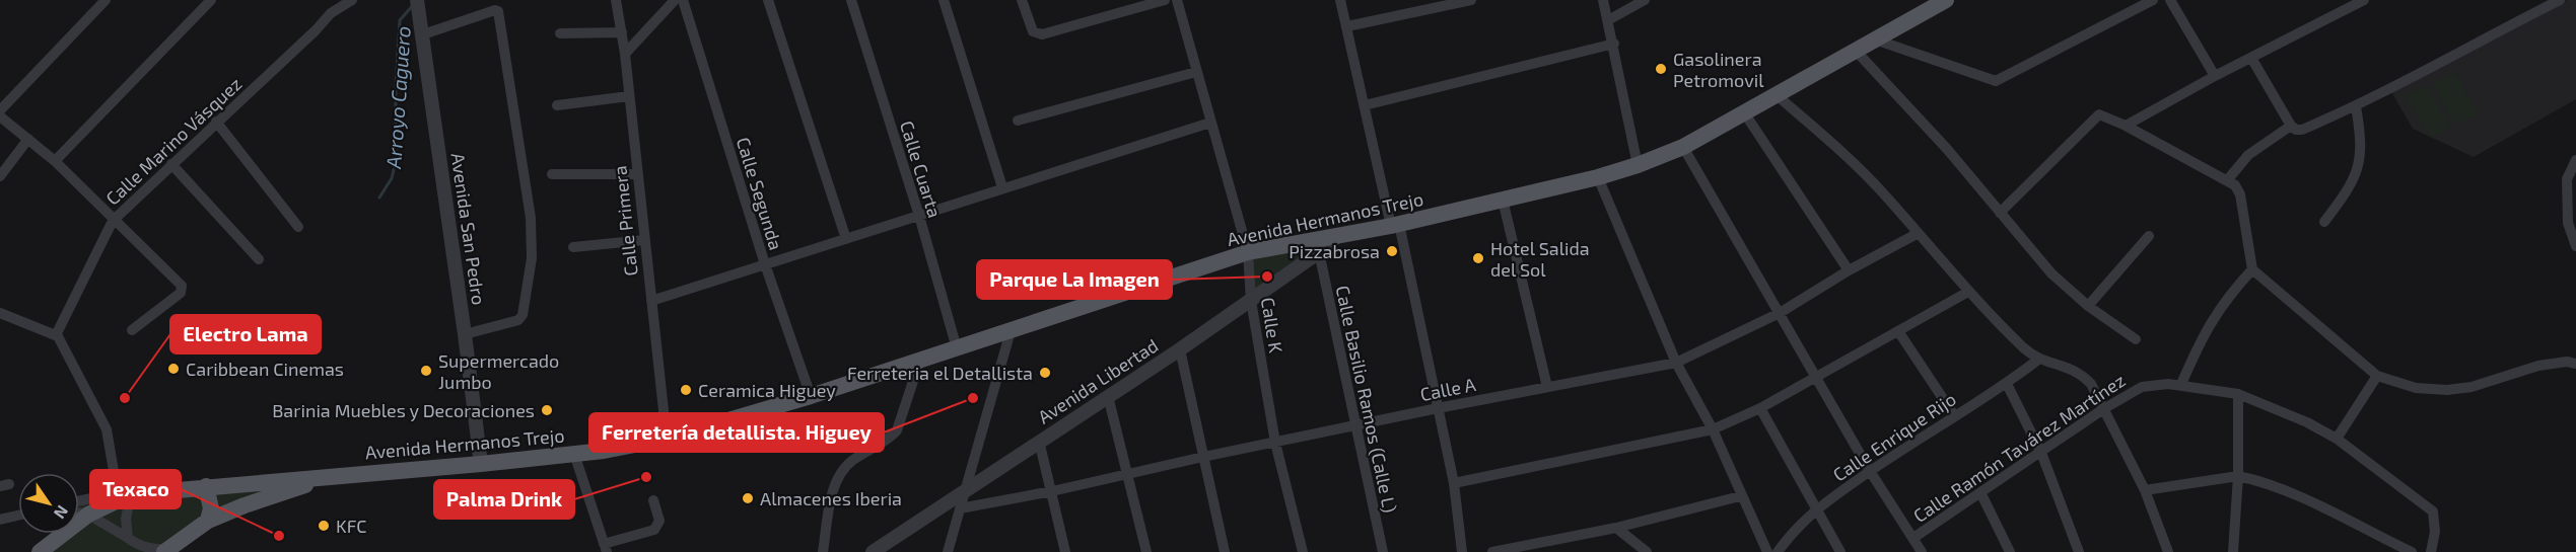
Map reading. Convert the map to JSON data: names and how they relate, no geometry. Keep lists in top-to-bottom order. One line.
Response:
{"streets":{"main road":["Avenida Hermanos Trejo"],"street":["Calle Marino Vásquez","Calle Cuarta","Calle Segunda","Calle Primera","Avenida San Pedro","Calle K","Avenida Libertad","Calle A","Calle Basilio Ramos (Calle L)","Calle Enrique Rijo","Calle Ramón Tavárez Martínez"]},"crossings":[["Calle Cuarta","Avenida Hermanos Trejo"],["Calle Segunda","Avenida Hermanos Trejo"],["Avenida Hermanos Trejo","Calle Primera"],["Avenida Hermanos Trejo","Avenida San Pedro"],["Avenida Hermanos Trejo","Calle K"],["Avenida Hermanos Trejo","Avenida Libertad"],["Calle K","Avenida Libertad"],["Calle K","Calle A"],["Avenida Libertad","Calle Basilio Ramos (Calle L)"],["Calle A","Calle Basilio Ramos (Calle L)"]],"water":["Arroyo Caguero"],"places":["Gasolinera Petromovil","Pizzabrosa","Hotel Salida del Sol","Parque La Imagen","Caribbean Cinemas","Supermercado Jumbo","Ferreteria el Detallista","Ceramica Higuey","Electro Lama","Ferretería detallista. Higuey","Barinia Muebles y Decoraciones","Palma Drink","Almacenes Iberia","KFC","Texaco"],"north":"bottom right"}
